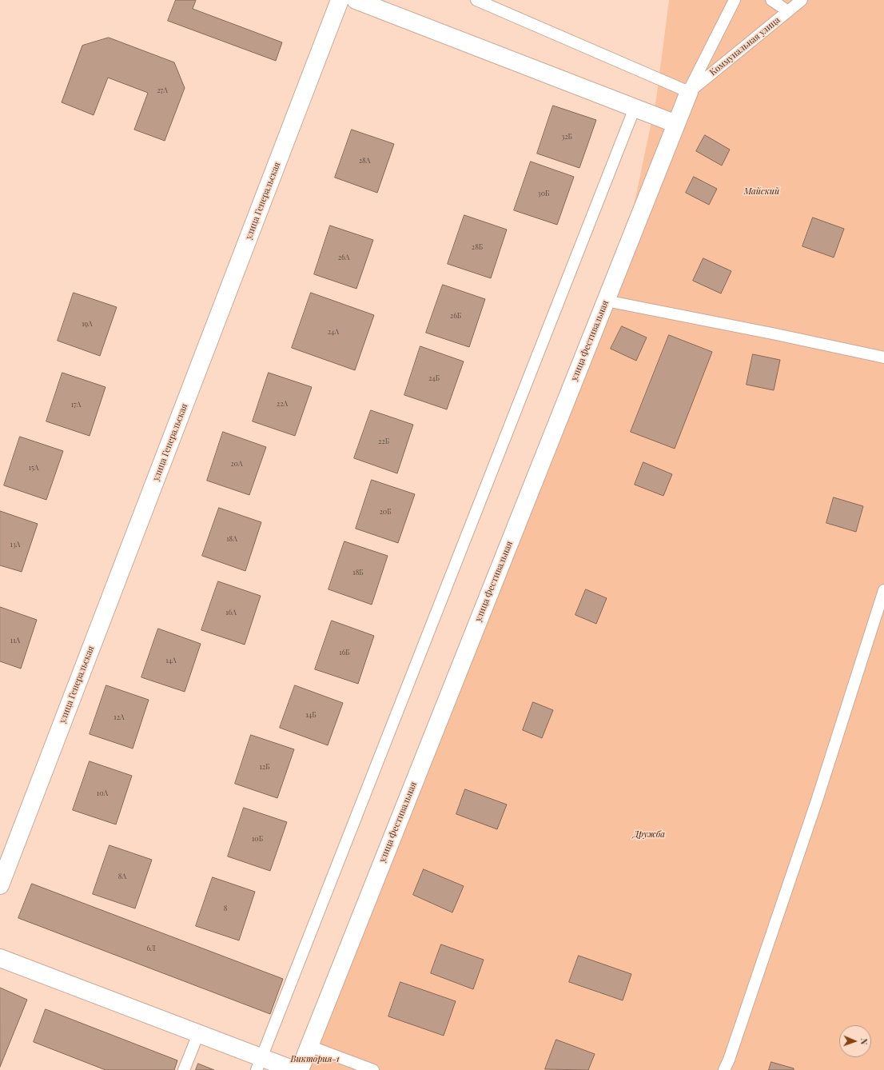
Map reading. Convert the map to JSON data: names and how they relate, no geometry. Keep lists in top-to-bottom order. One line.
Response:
{"streets":{"street":["улица Генеральская","улица Фестивальная"],"lane":["Коммунальная улица"]},"crossings":[["Коммунальная улица","улица Фестивальная"]],"parks":["Майский","Дружба","Виктория-1"],"house_numbers":["27А","32Б","28А","30Б","28Б","26А","26Б","19А","24А","24Б","22А","17А","22Б","20А","15А","20Б","18А","13А","18Б","16А","11А","16Б","14А","14Б","12А","12Б","10А","10Б","8А","8","6Л"],"north":"right"}
